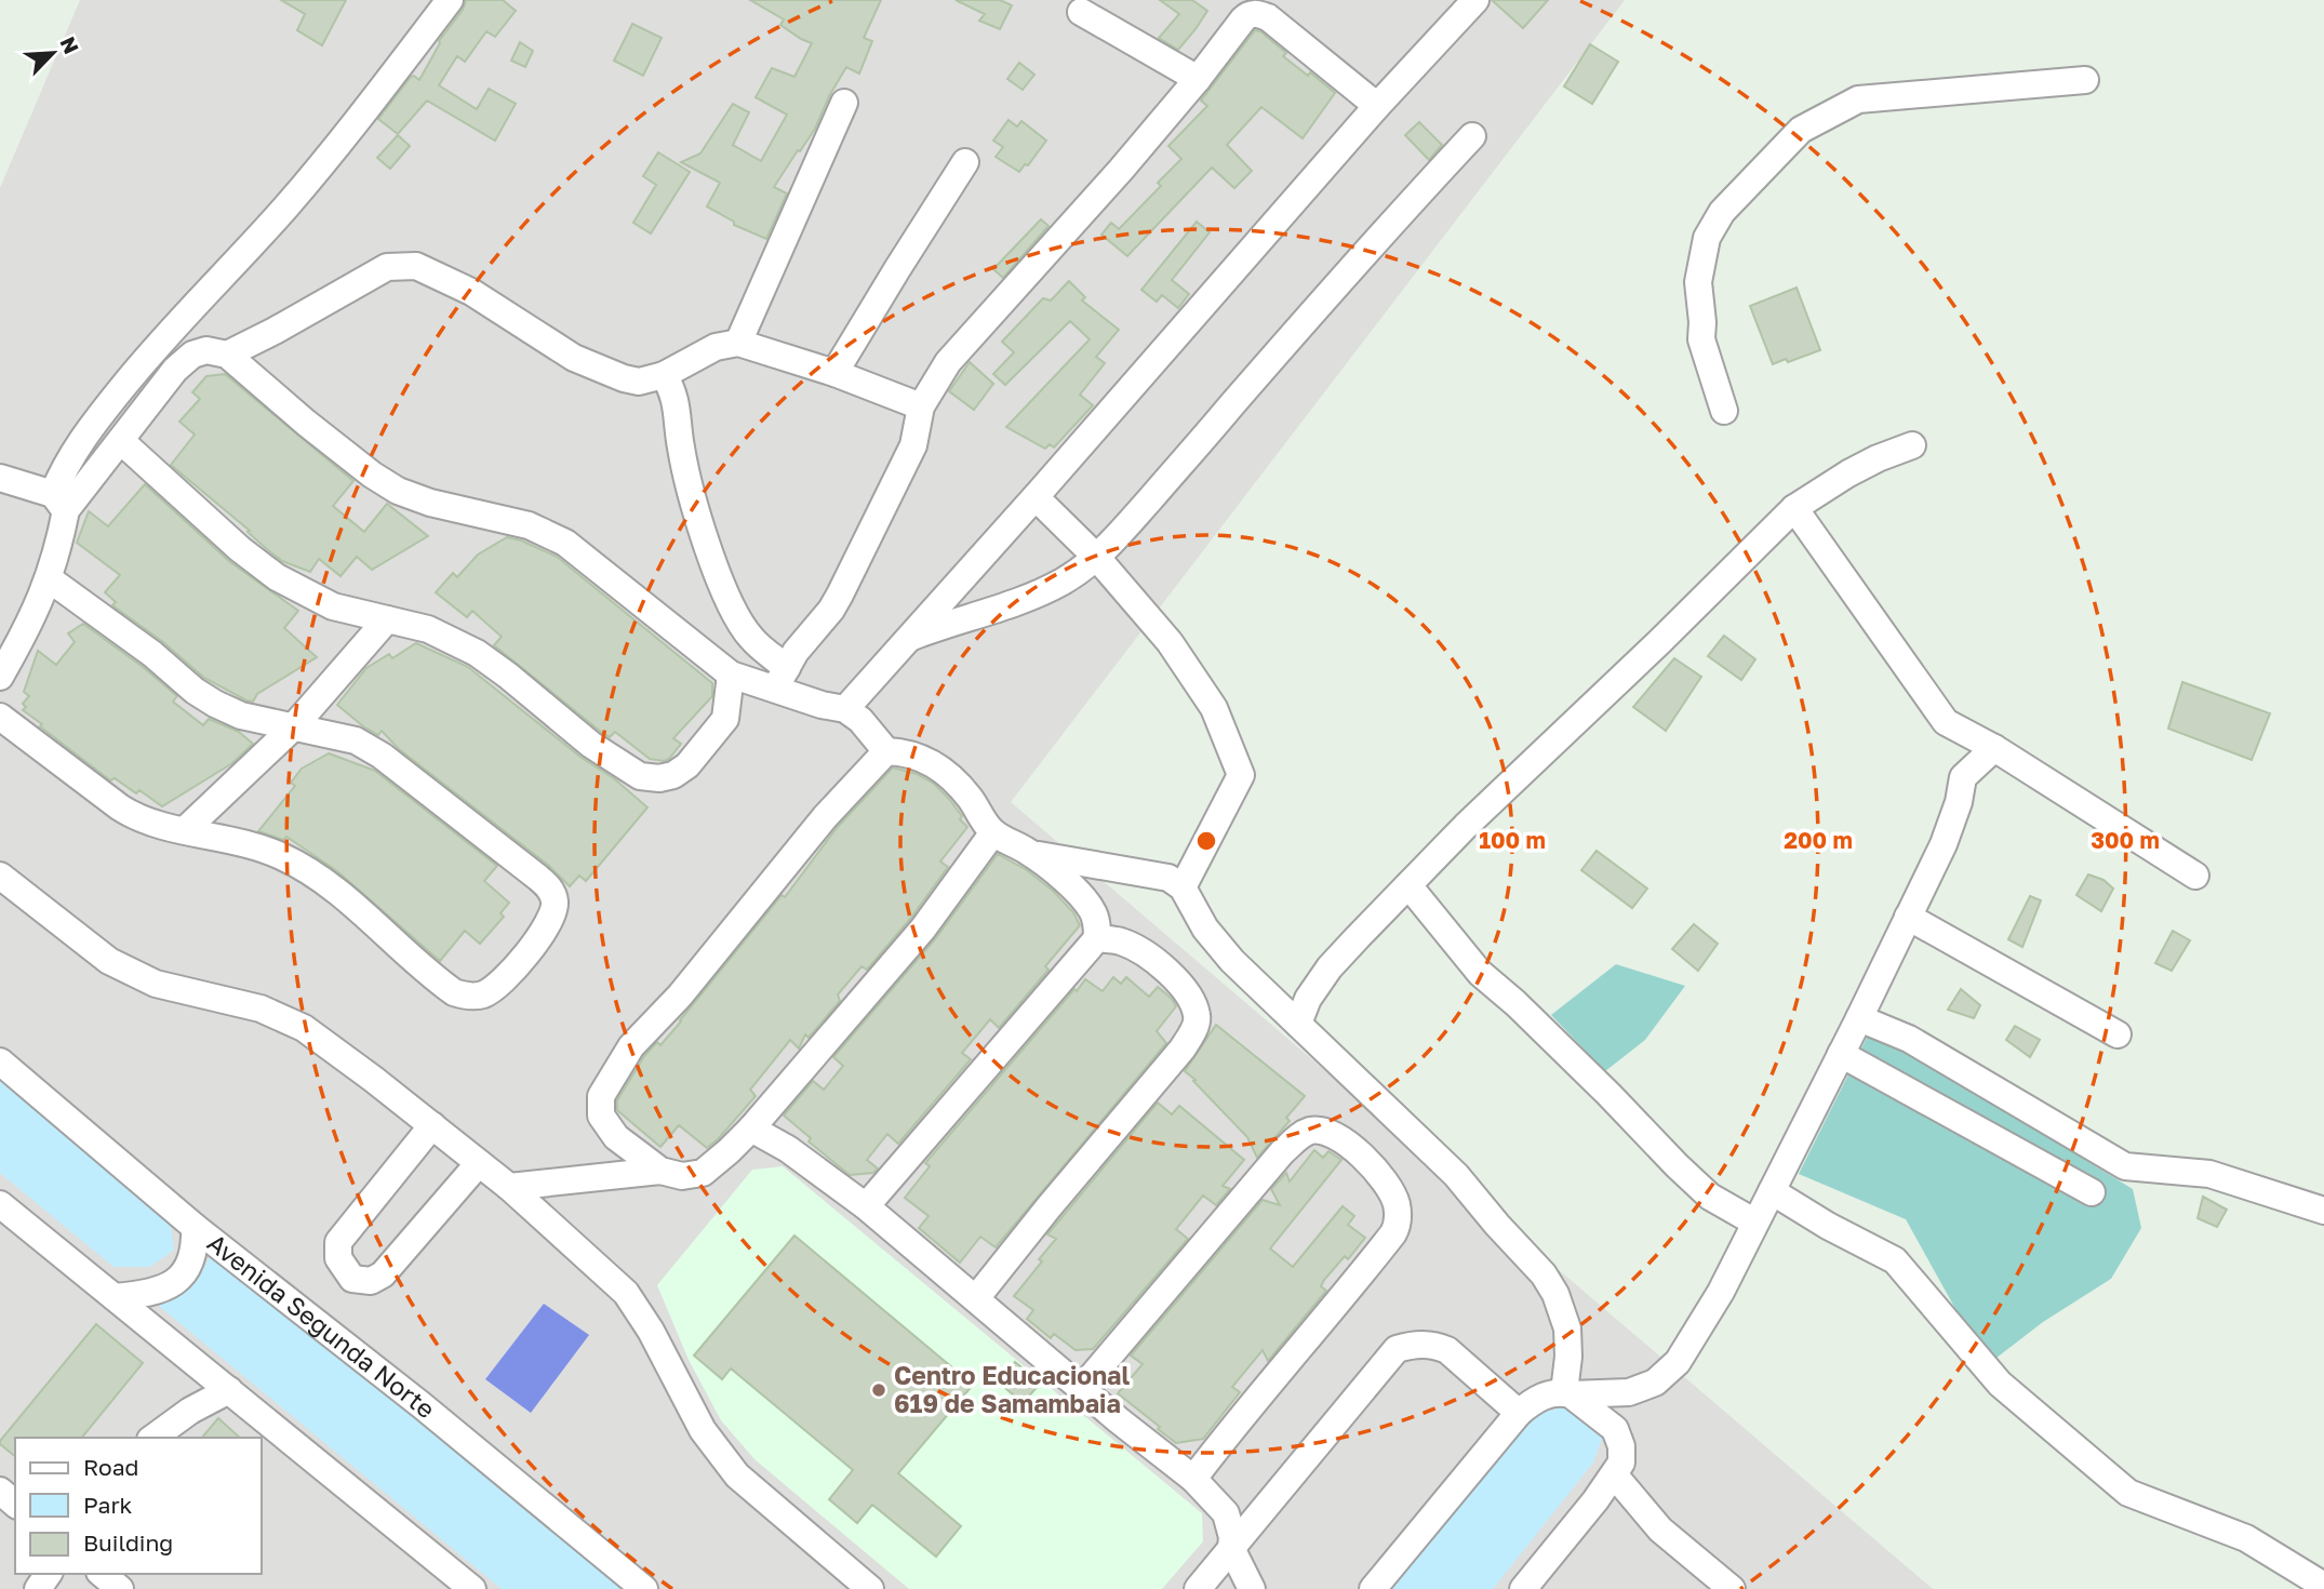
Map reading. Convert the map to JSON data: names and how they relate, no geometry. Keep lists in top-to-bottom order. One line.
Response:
{"streets":{"street":["Avenida Segunda Norte"]},"places":["Centro Educacional 619 de Samambaia"],"legend":["Road","Park","Building"],"north":"top right","rings":["100 m","200 m","300 m"]}
